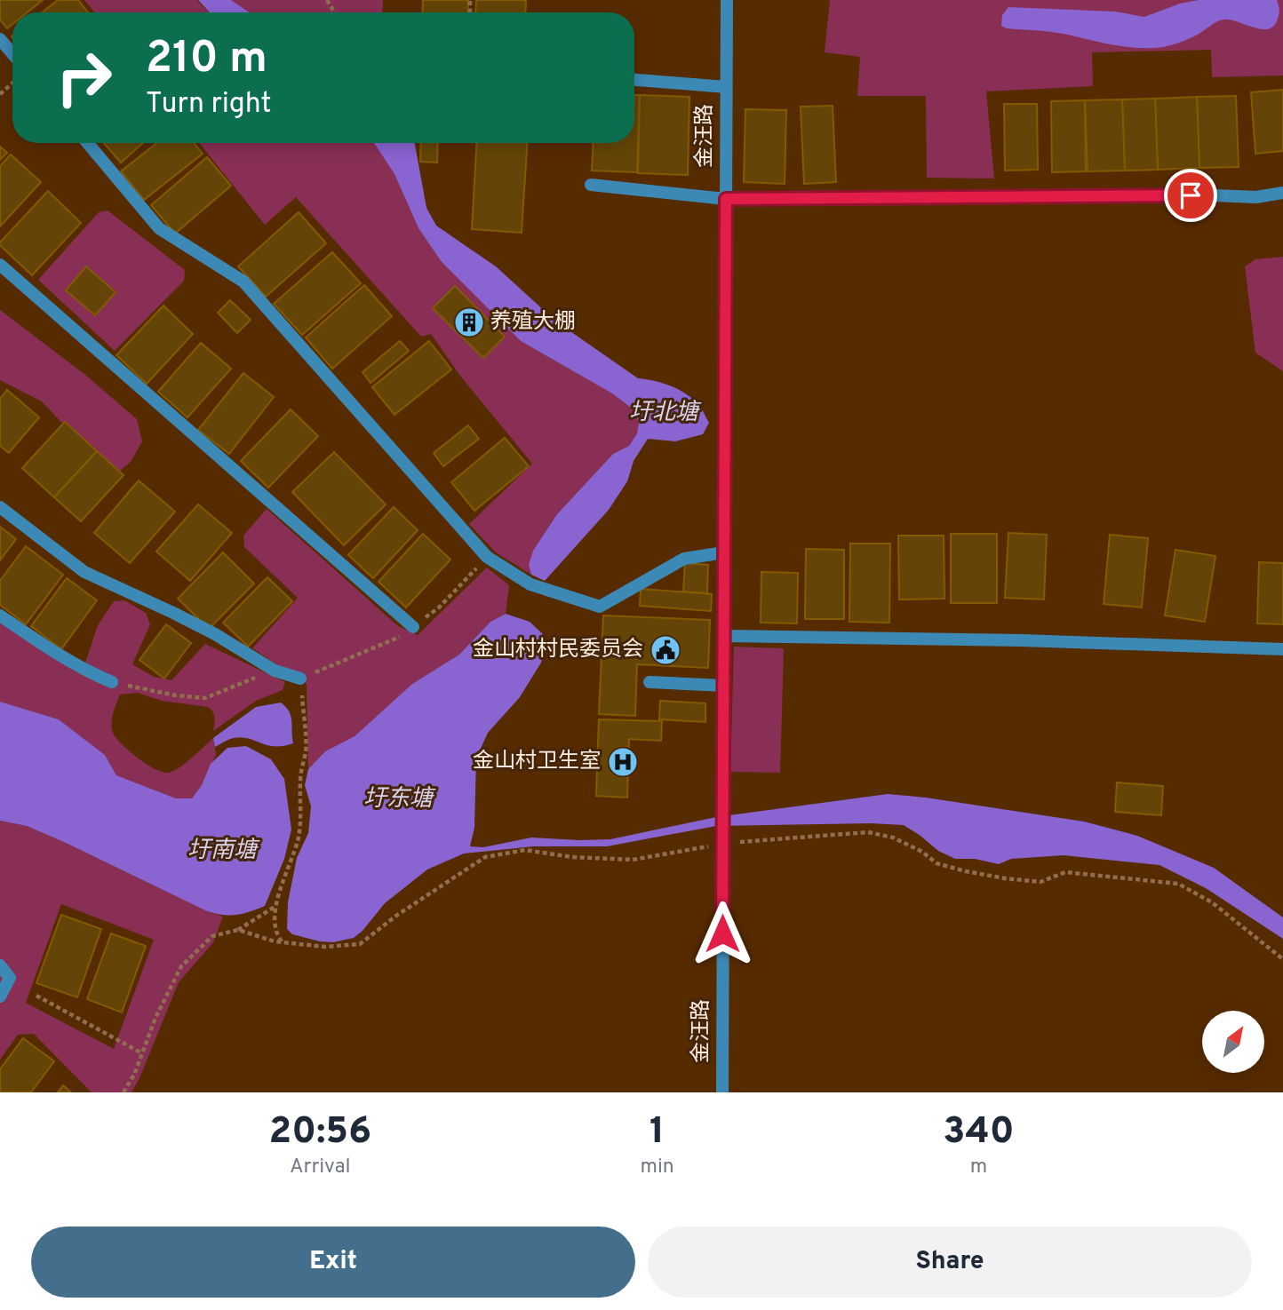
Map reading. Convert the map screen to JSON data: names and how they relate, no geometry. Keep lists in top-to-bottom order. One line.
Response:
{"streets":{"street":["金汪路"]},"water":["圩北塘","圩东塘","圩南塘"],"places":{"building":["养殖大棚"],"public building":["金山村村民委员会"],"hospital":["金山村卫生室"]},"north":"top right","page":{"turn":["210 m","Turn right"],"eta":["20:56","Arrival","1","min","340","m"],"buttons":["Exit","Share"]}}
